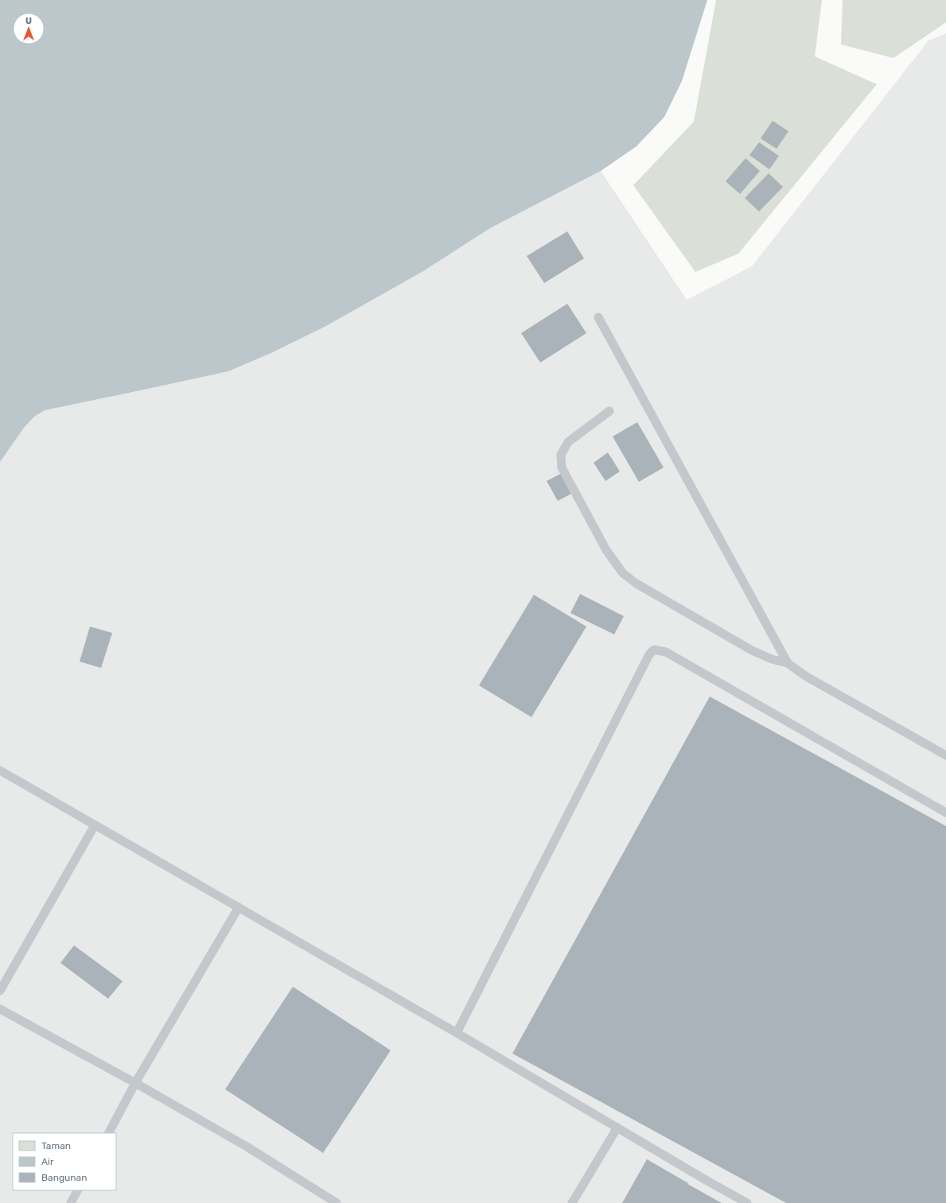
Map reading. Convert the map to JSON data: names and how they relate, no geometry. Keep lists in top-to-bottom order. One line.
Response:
{"legend":["Taman","Air","Bangunan"],"north":"top"}
